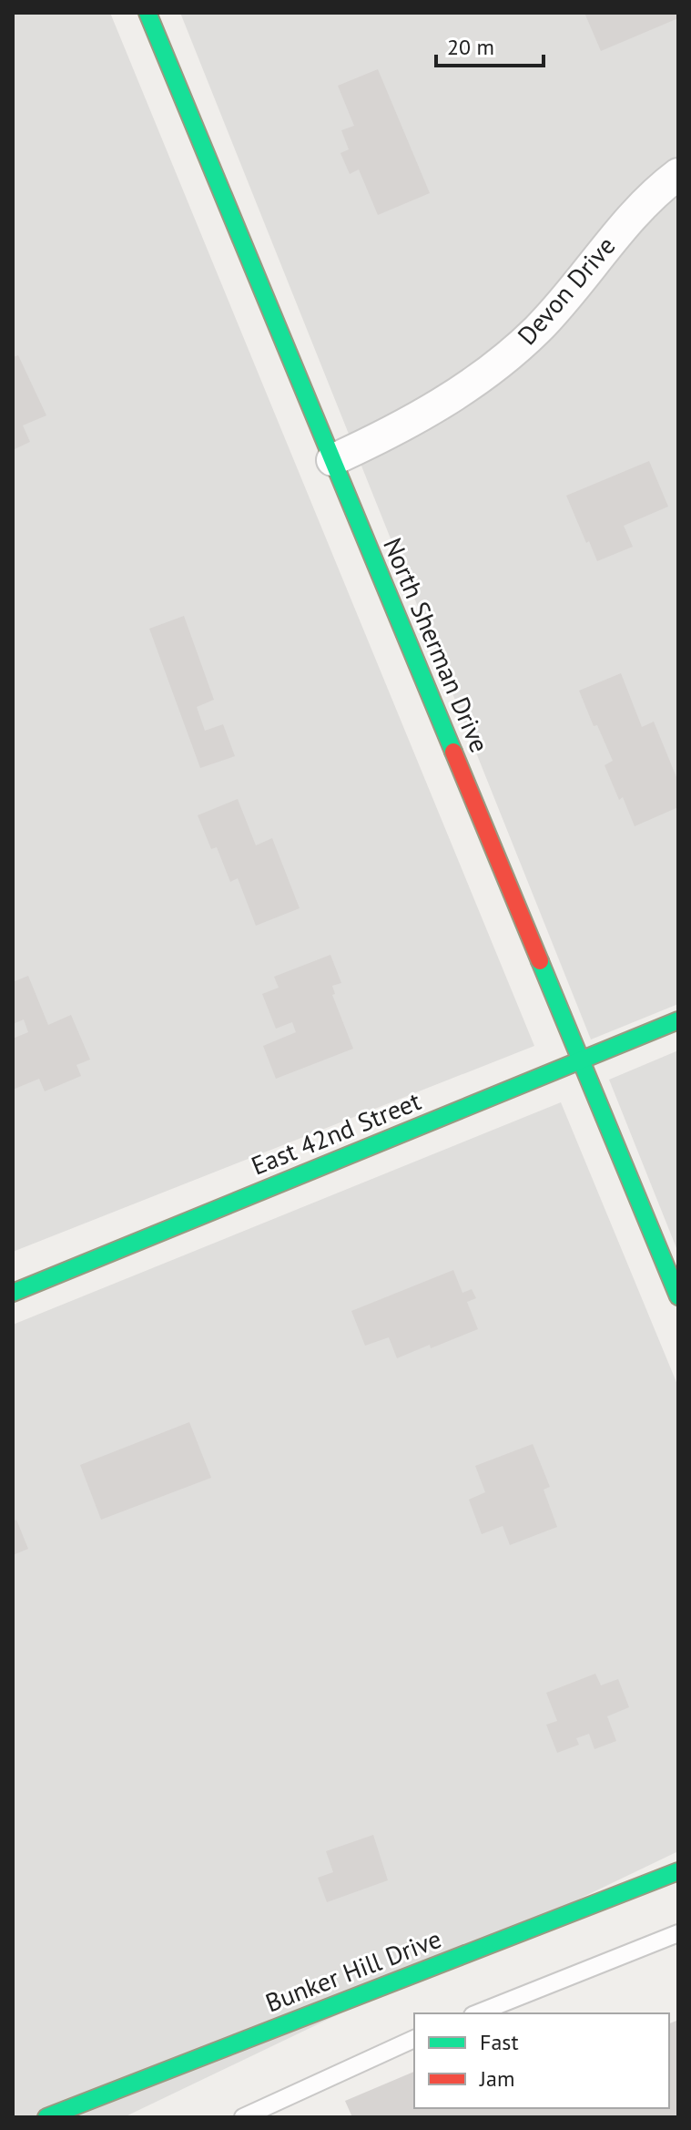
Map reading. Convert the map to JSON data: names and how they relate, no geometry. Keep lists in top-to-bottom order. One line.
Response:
{"streets":{"street":["Devon Drive","North Sherman Drive","East 42nd Street","Bunker Hill Drive"]},"crossings":[["Devon Drive","North Sherman Drive"],["North Sherman Drive","East 42nd Street"]],"legend":["Fast","Jam"],"scale_bar":"20 m"}
